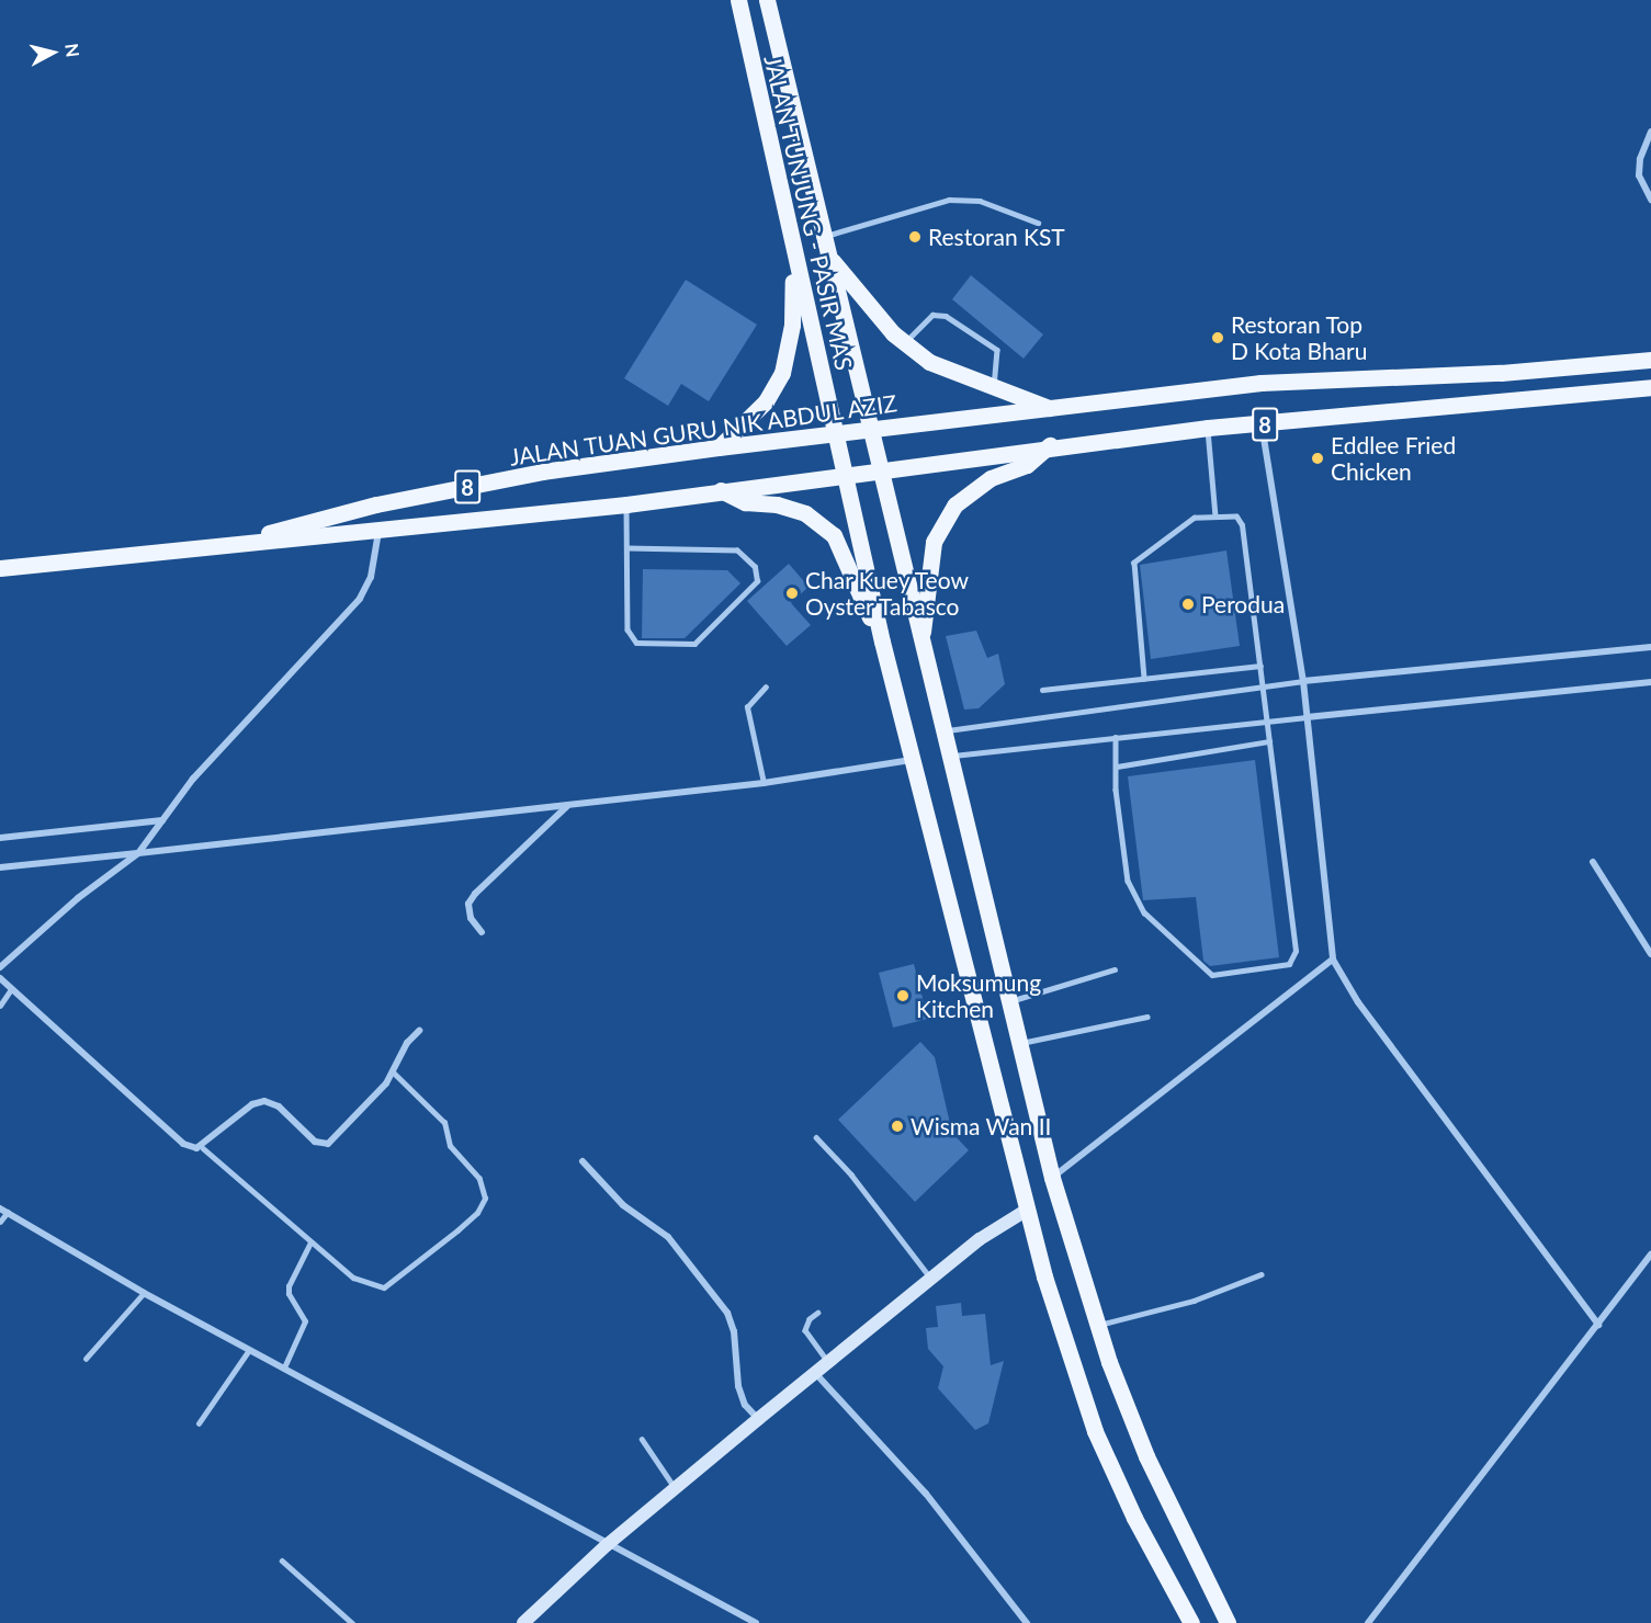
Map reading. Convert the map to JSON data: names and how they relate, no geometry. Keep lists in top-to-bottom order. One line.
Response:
{"streets":{"main road":["JALAN TUNJUNG - PASIR MAS","8","JALAN TUAN GURU NIK ABDUL AZIZ"]},"crossings":[["JALAN TUNJUNG - PASIR MAS","8"],["JALAN TUNJUNG - PASIR MAS","JALAN TUAN GURU NIK ABDUL AZIZ"],["8","JALAN TUAN GURU NIK ABDUL AZIZ"]],"places":["Restoran KST","Restoran Top D Kota Bharu","Eddlee Fried Chicken","Char Kuey Teow Oyster Tabasco","Perodua","Moksumung Kitchen","Wisma Wan II"],"north":"right"}
